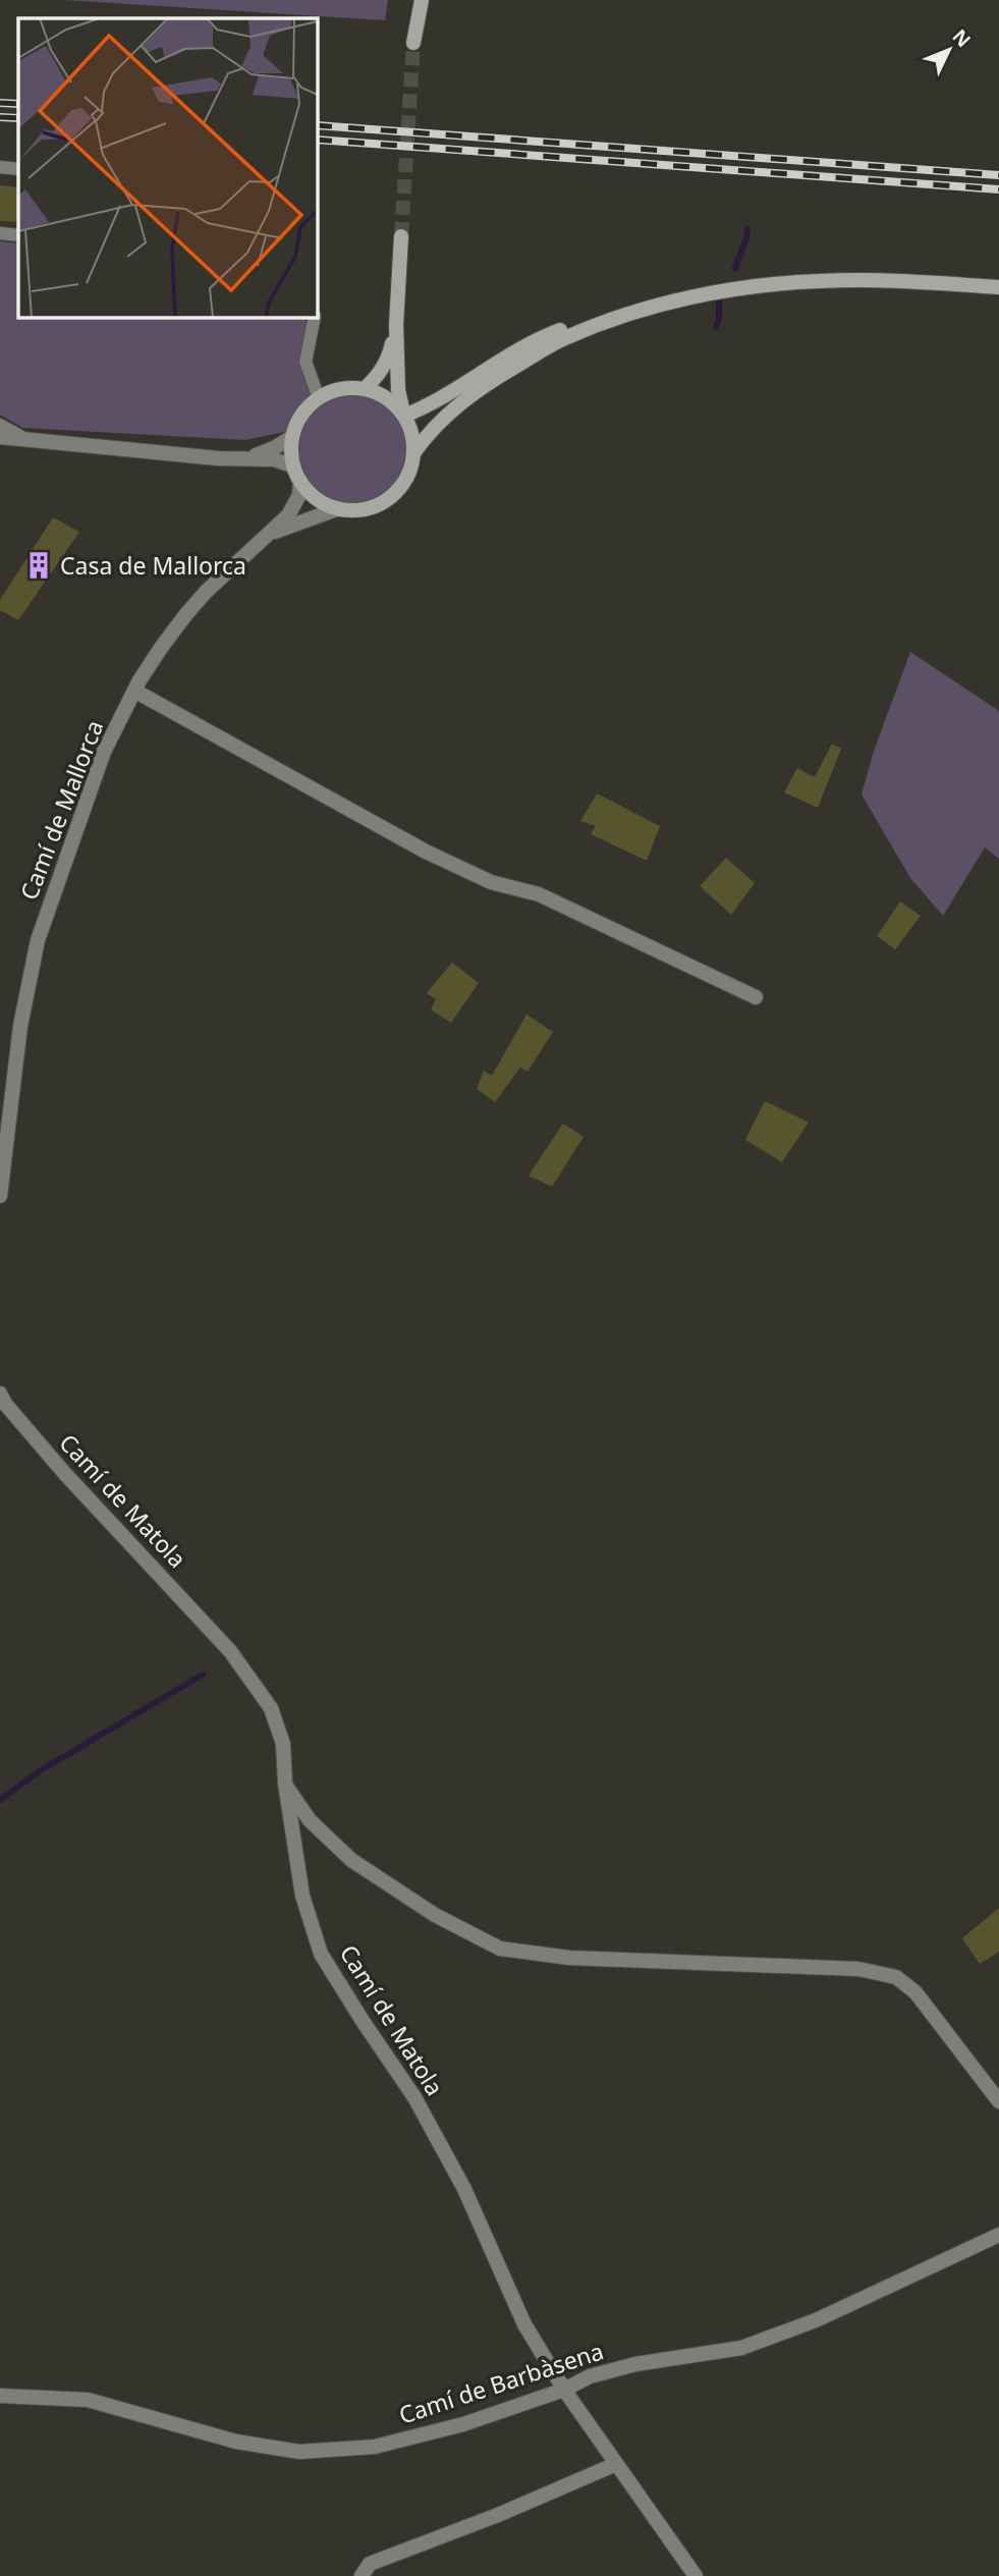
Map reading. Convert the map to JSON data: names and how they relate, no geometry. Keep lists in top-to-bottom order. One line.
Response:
{"streets":{"street":["Camí de Mallorca","Camí de Matola","Camí de Barbàsena"]},"crossings":[["Camí de Matola","Camí de Barbàsena"]],"places":{"building":["Casa de Mallorca"]},"north":"top right"}
